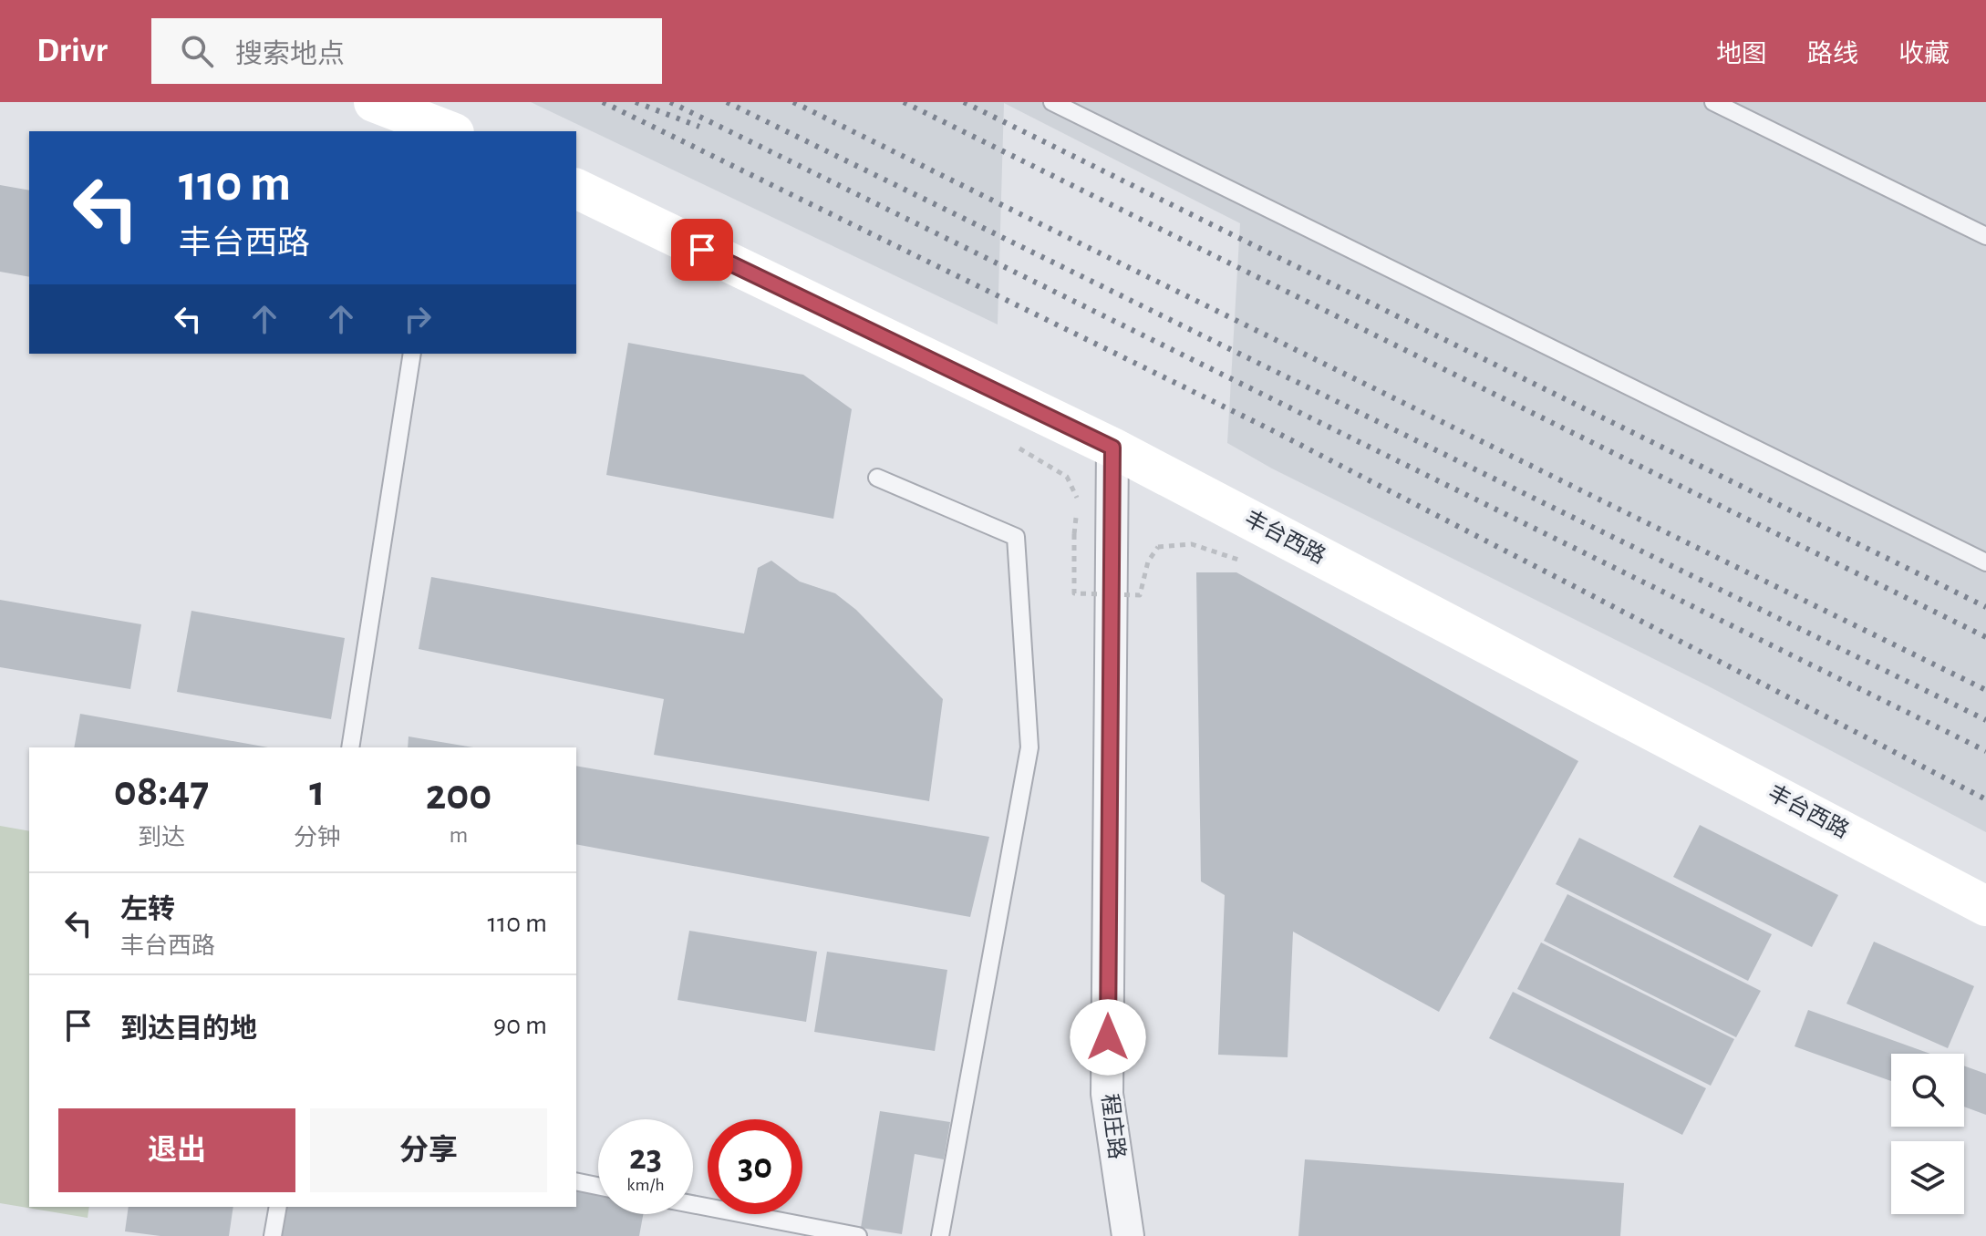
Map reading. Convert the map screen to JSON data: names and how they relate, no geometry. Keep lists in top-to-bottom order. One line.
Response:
{"streets":{"main road":["丰台西路"],"street":["程庄路"]},"crossings":[["丰台西路","程庄路"]],"page":{"header":"Drivr","search":"搜索地点","nav":["地图","路线","收藏"],"turn":["110 m","丰台西路"],"eta":["08:47","到达","1","分钟","200","m"],"list":[{"name":"左转","note":"丰台西路","value":"110 m"},{"name":"到达目的地","value":"90 m"}],"buttons":["退出","分享"],"speed":"23 km/h","limit":"30"}}
